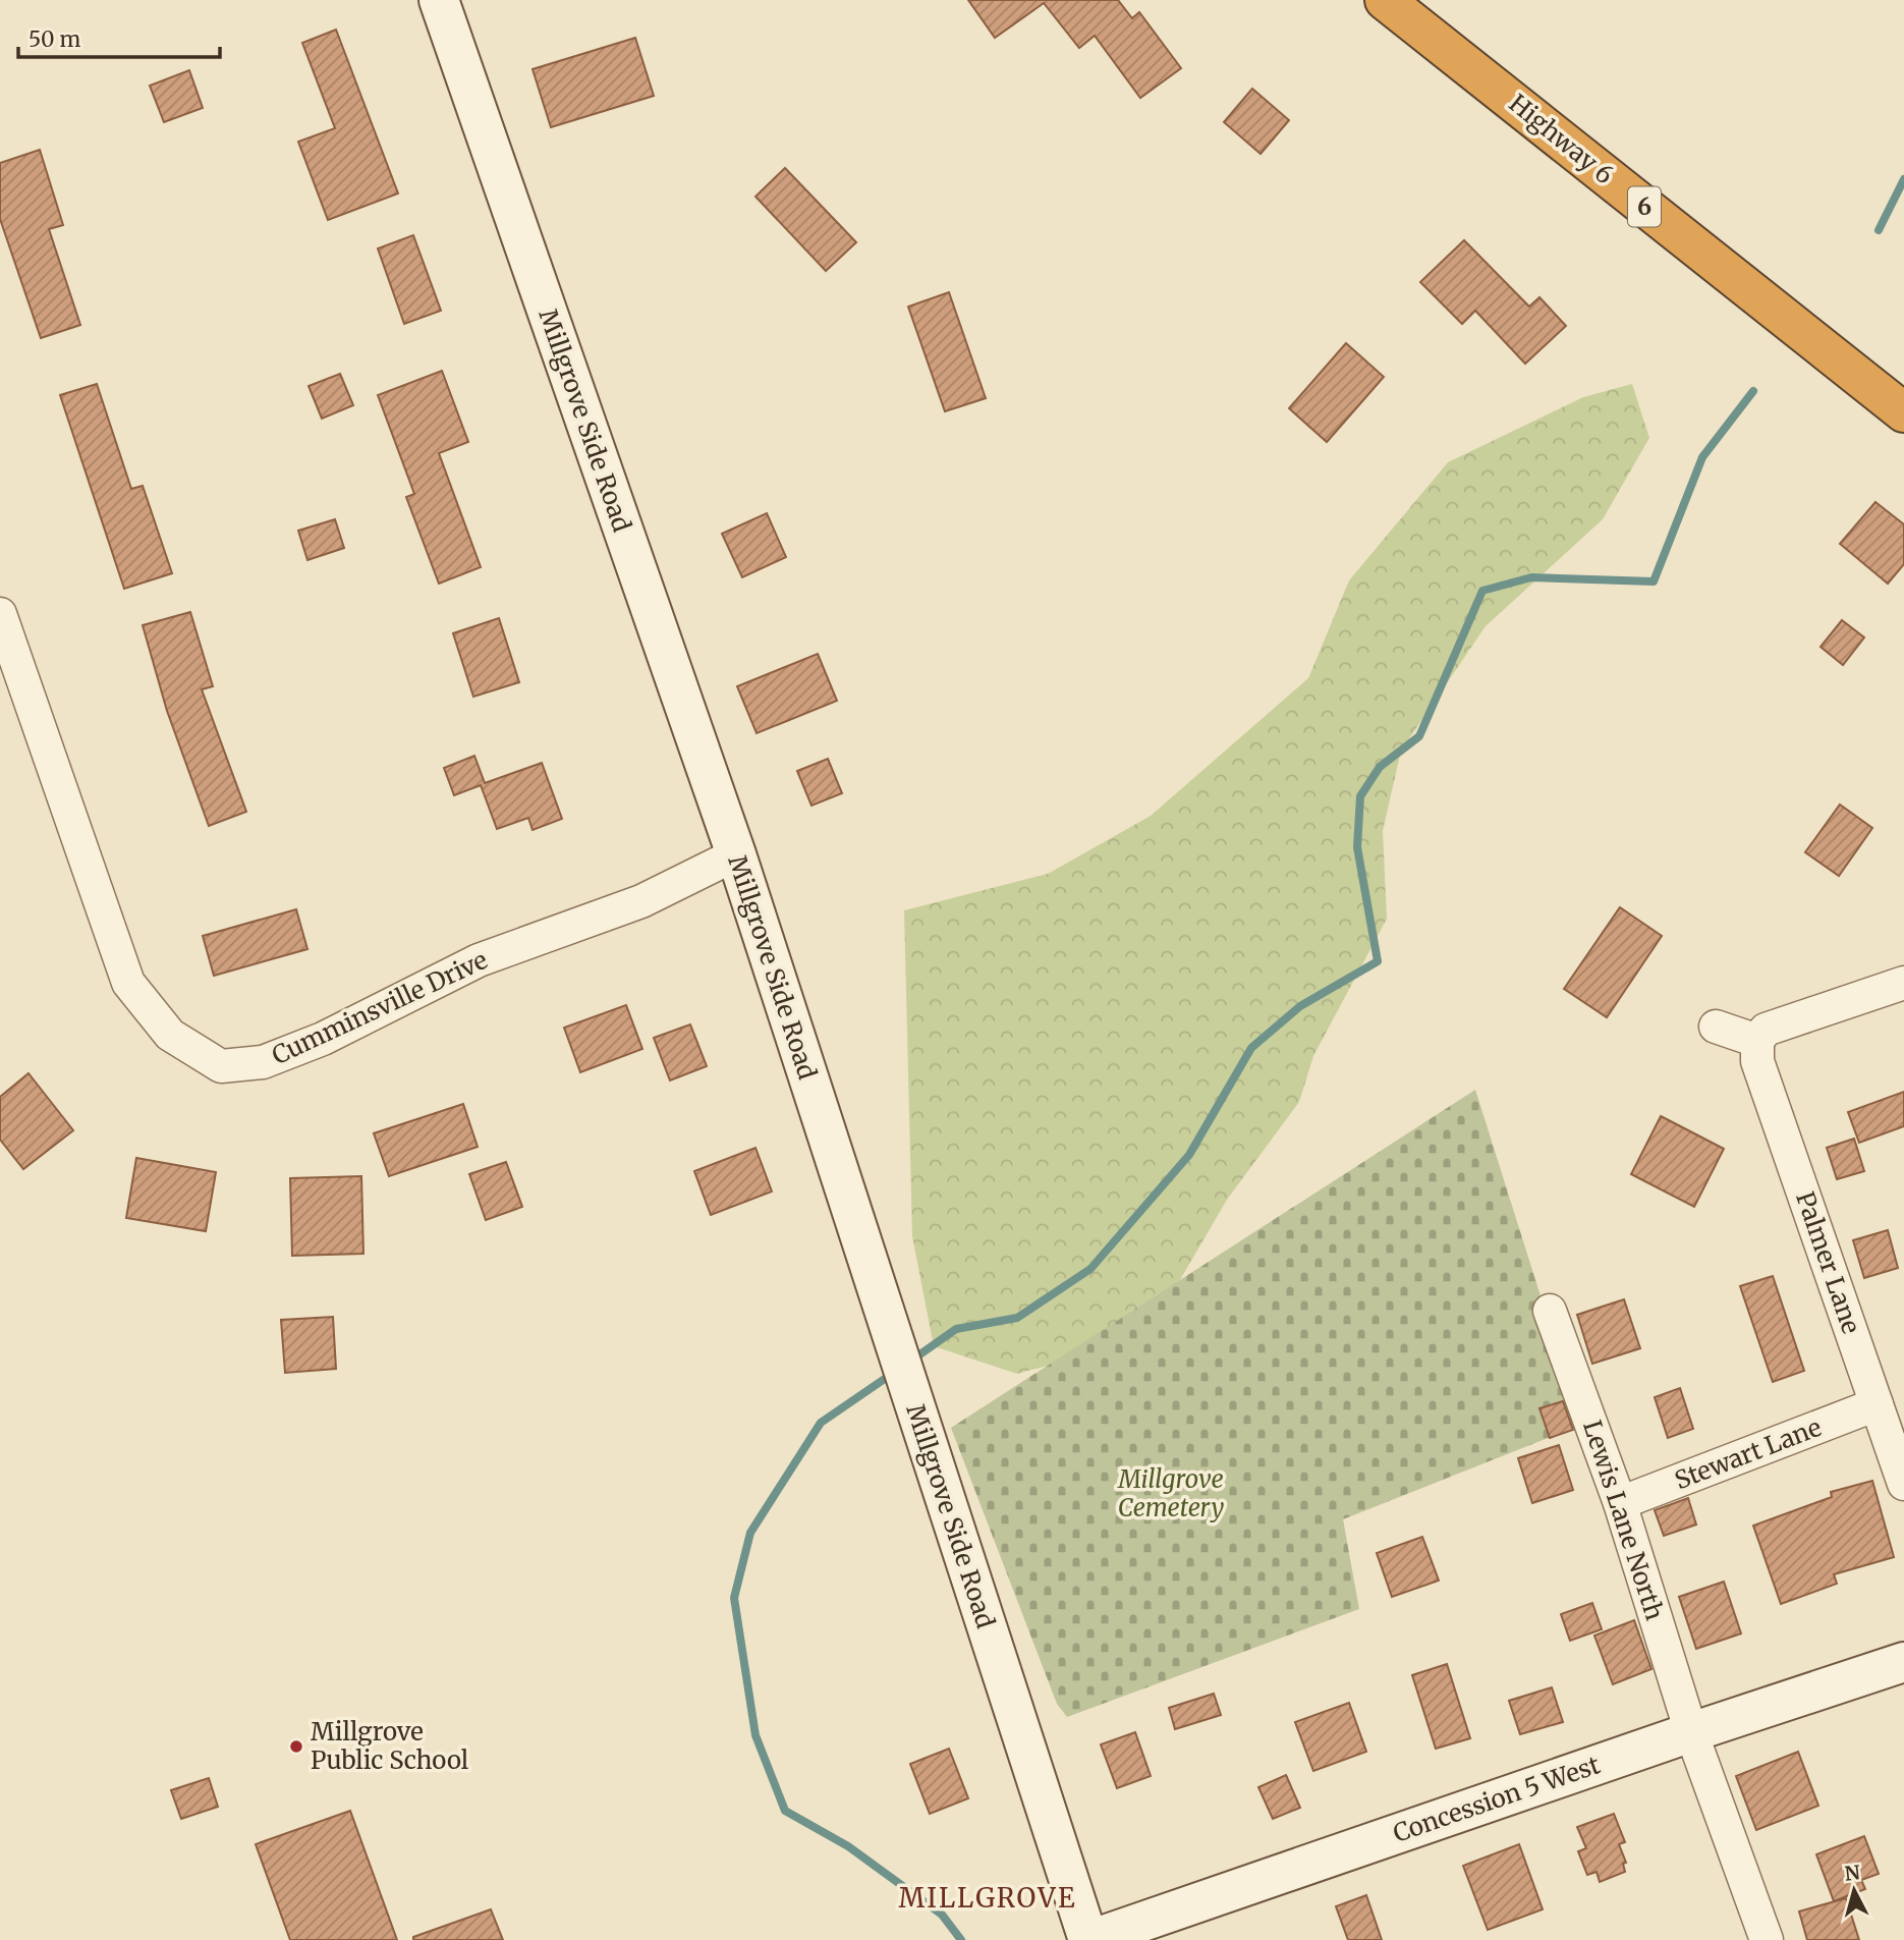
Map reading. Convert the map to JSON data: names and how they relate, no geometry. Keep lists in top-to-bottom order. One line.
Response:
{"streets":{"highway":["Highway 6","6"],"main road":["Millgrove Side Road","Concession 5 West"],"street":["Cumminsville Drive","Palmer Lane","Stewart Lane","Lewis Lane North"]},"crossings":[["Millgrove Side Road","Cumminsville Drive"],["Millgrove Side Road","Concession 5 West"],["Palmer Lane","Stewart Lane"],["Stewart Lane","Lewis Lane North"],["Lewis Lane North","Concession 5 West"]],"districts":["MILLGROVE"],"parks":["Millgrove Cemetery"],"places":["Millgrove Public School"],"scale_bar":"50 m","north":"top"}
